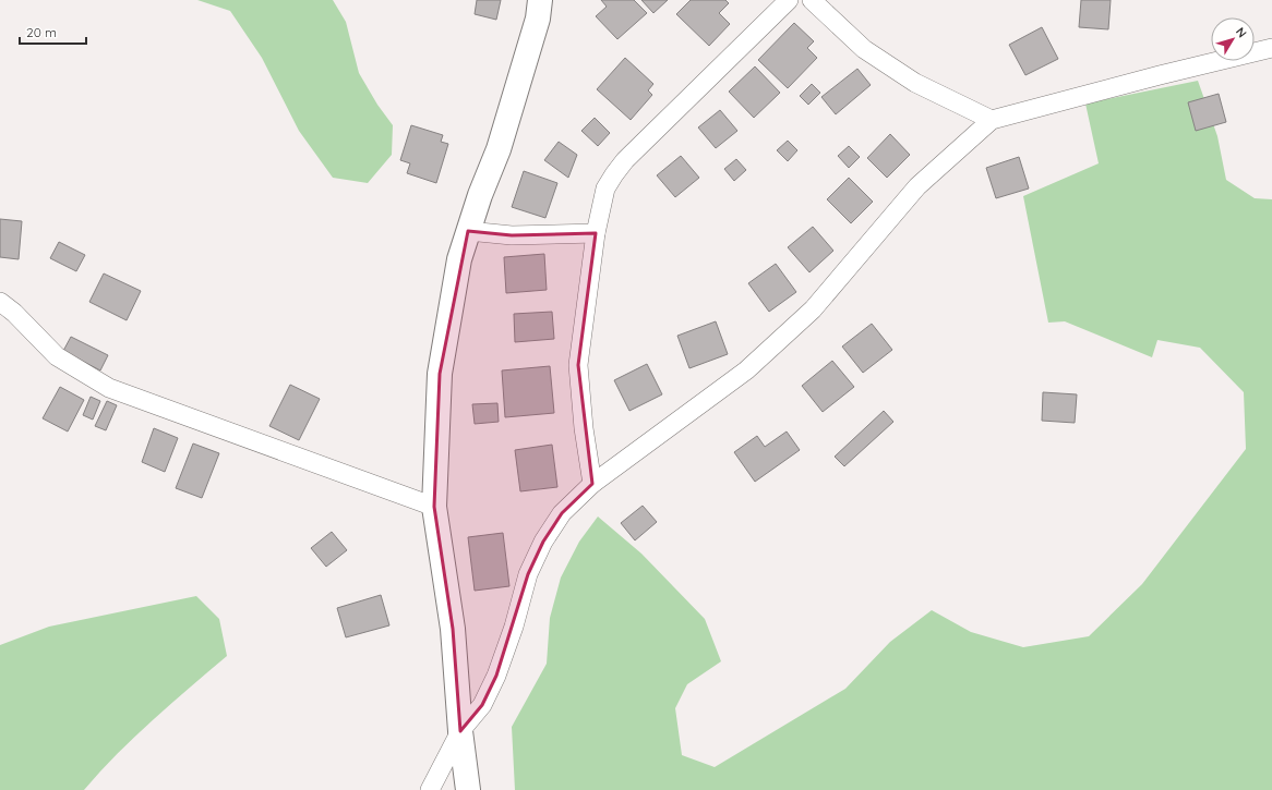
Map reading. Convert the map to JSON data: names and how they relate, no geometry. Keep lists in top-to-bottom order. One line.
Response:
{"scale_bar":"20 m","north":"top right"}
